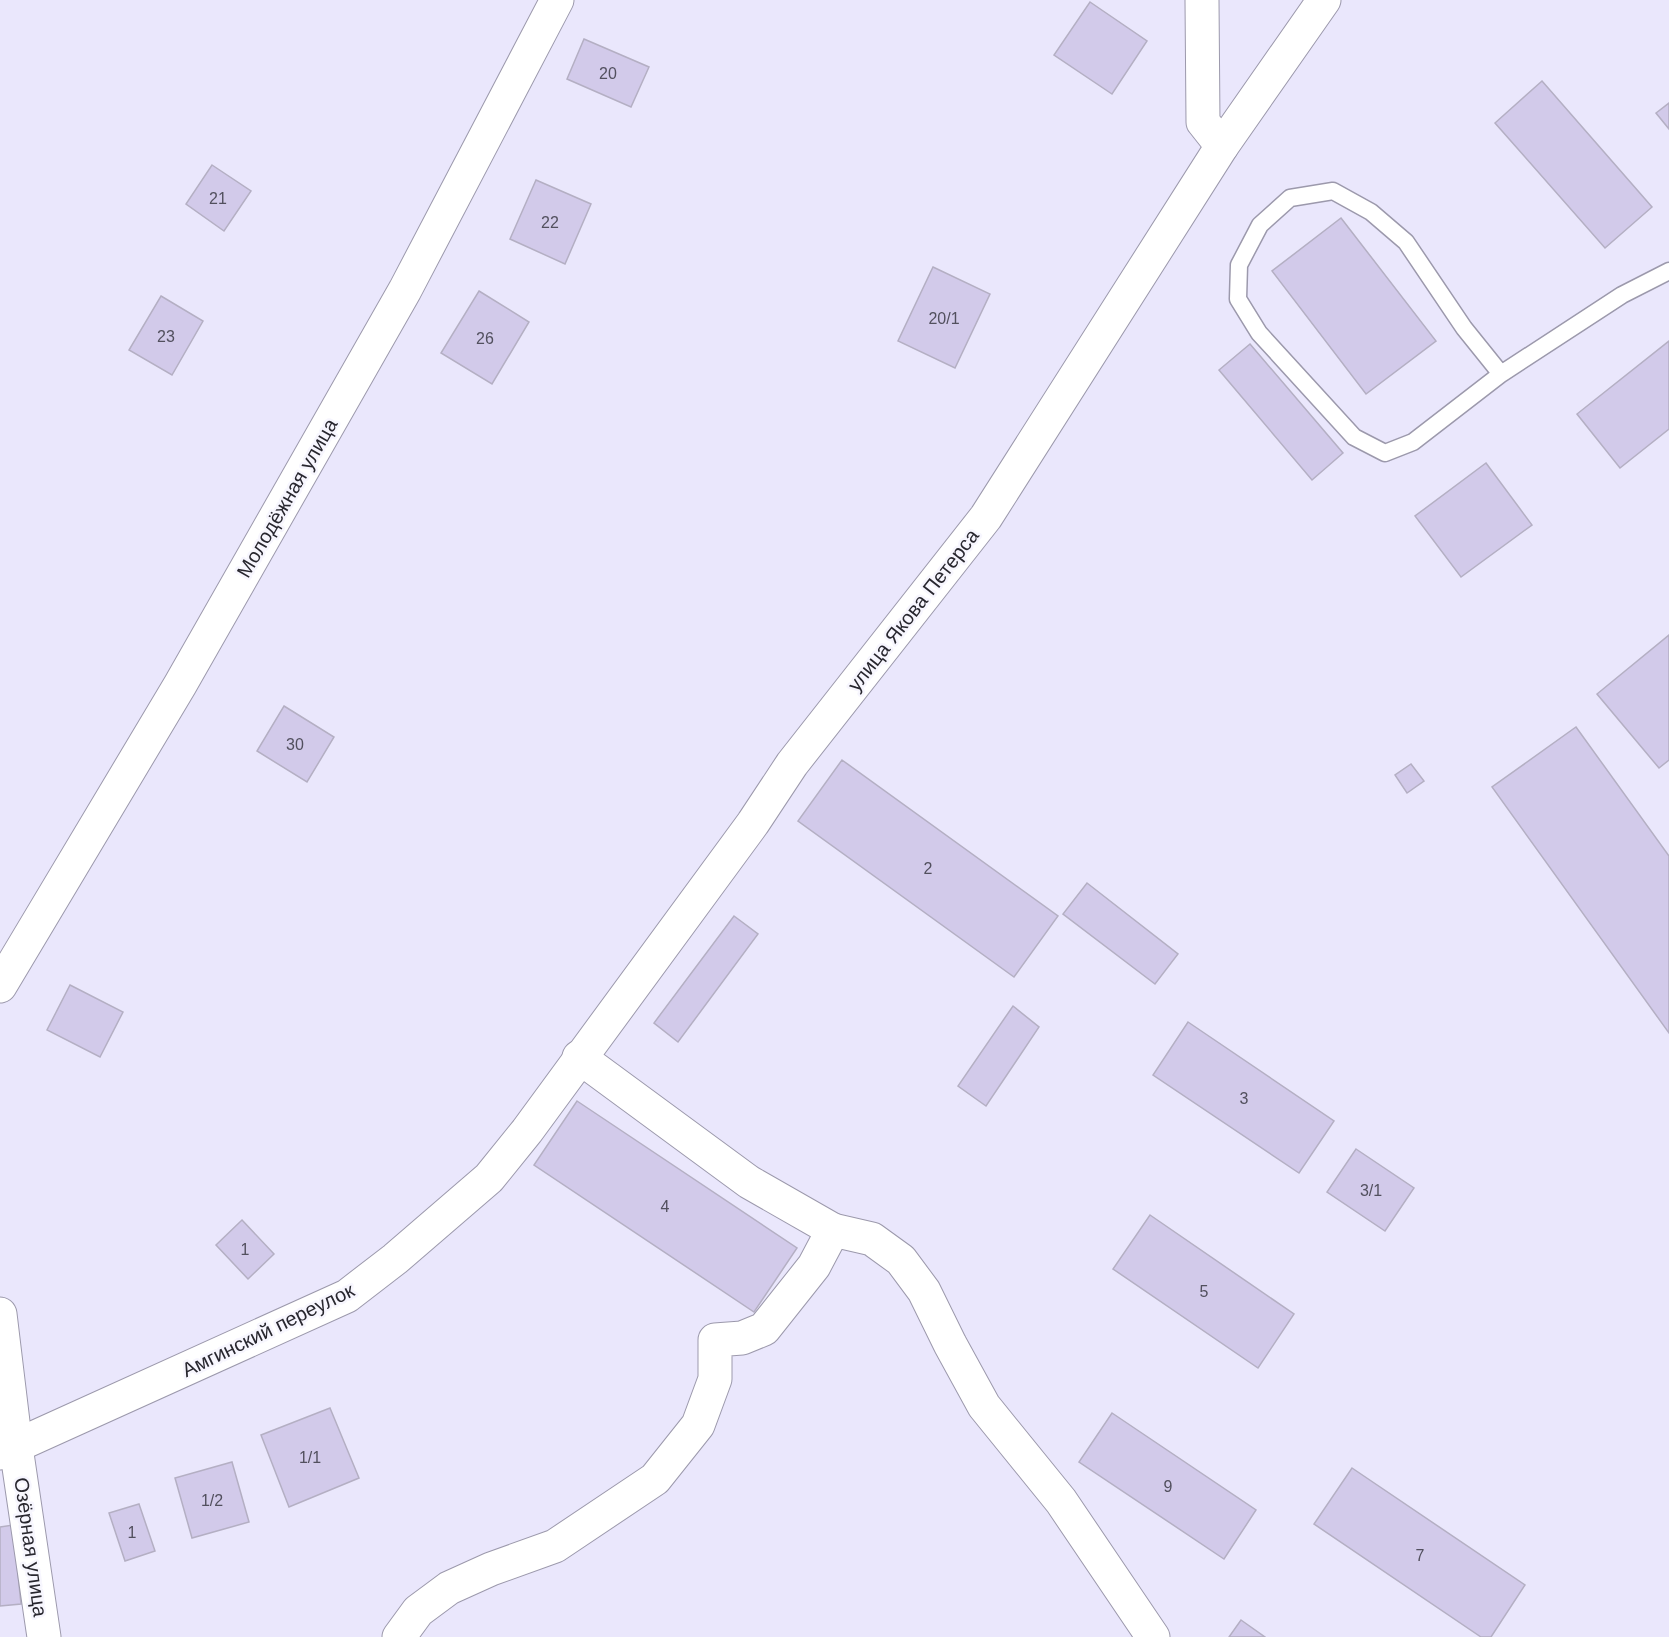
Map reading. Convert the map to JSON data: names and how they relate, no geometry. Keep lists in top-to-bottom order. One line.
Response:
{"streets":{"street":["Молодёжная улица","улица Якова Петерса","Амгинский переулок","Озёрная улица"]},"crossings":[["улица Якова Петерса","Амгинский переулок"],["Амгинский переулок","Озёрная улица"]],"house_numbers":["20","21","22","20/1","23","26","30","2","3","3/1","4","1","5","1/1","9","1/2","1","7"]}
